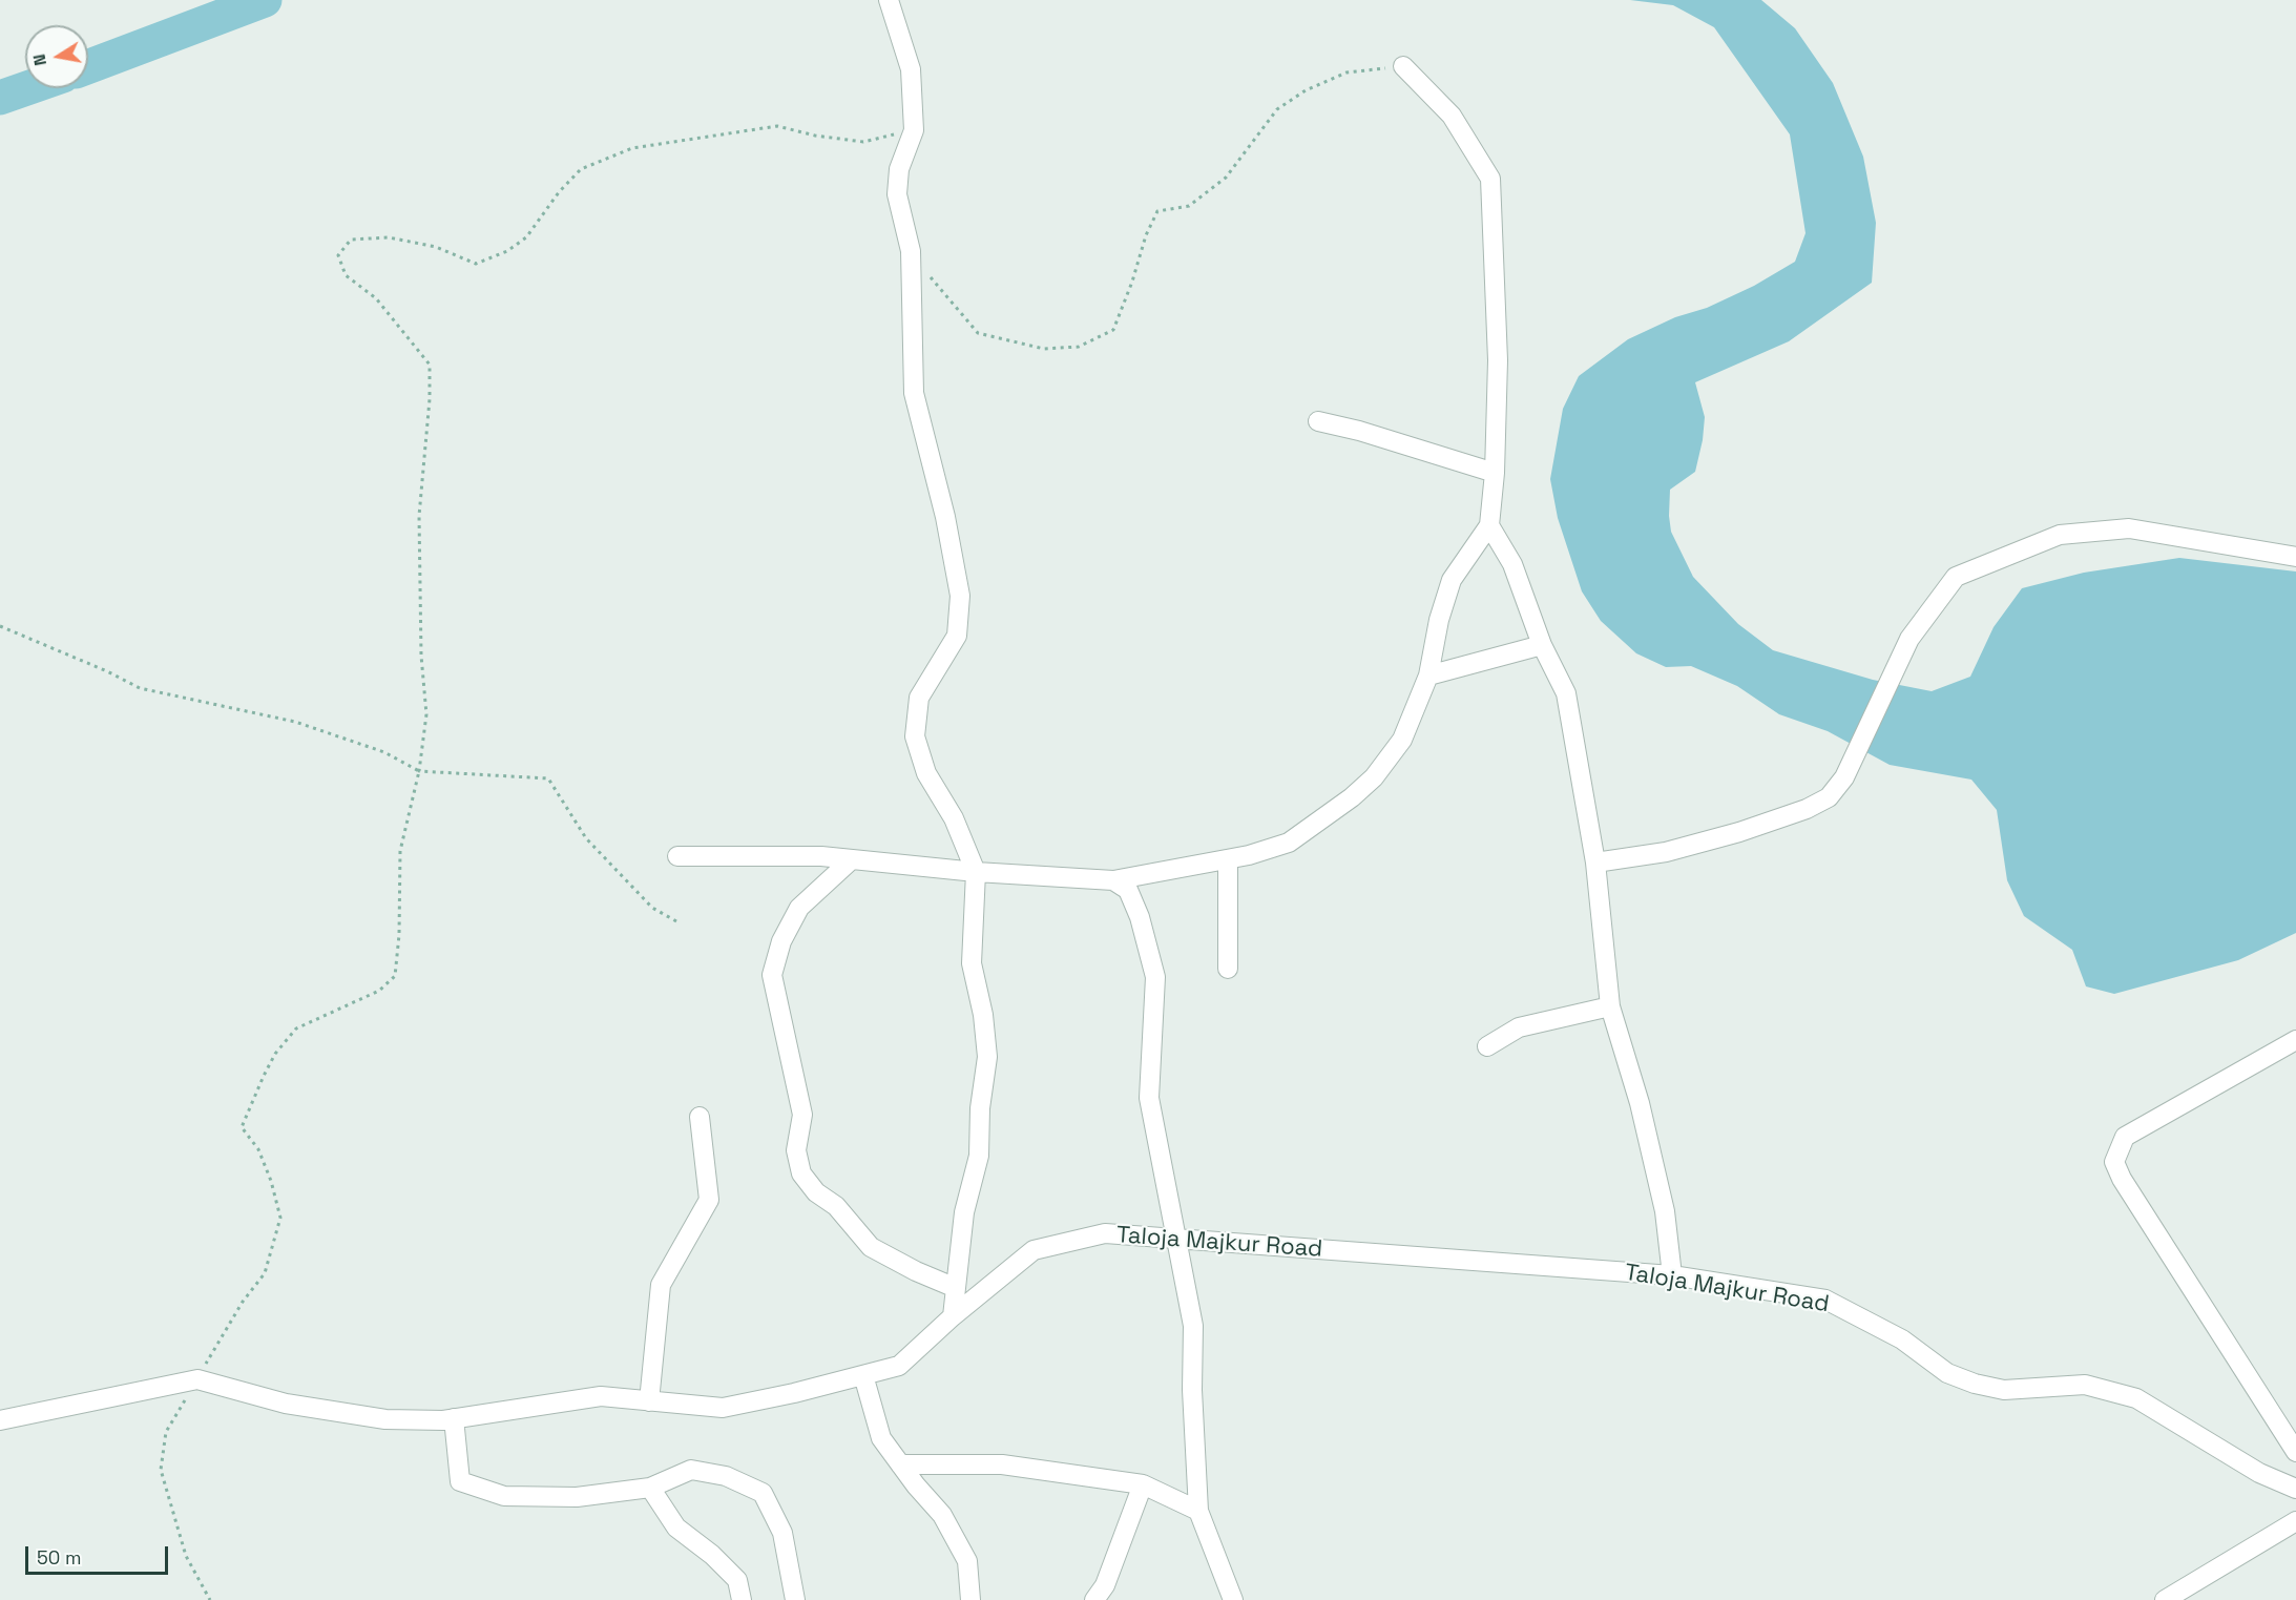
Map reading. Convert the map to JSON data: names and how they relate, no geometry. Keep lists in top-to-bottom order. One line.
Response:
{"streets":{"street":["Taloja Majkur Road"]},"scale_bar":"50 m","north":"left"}
